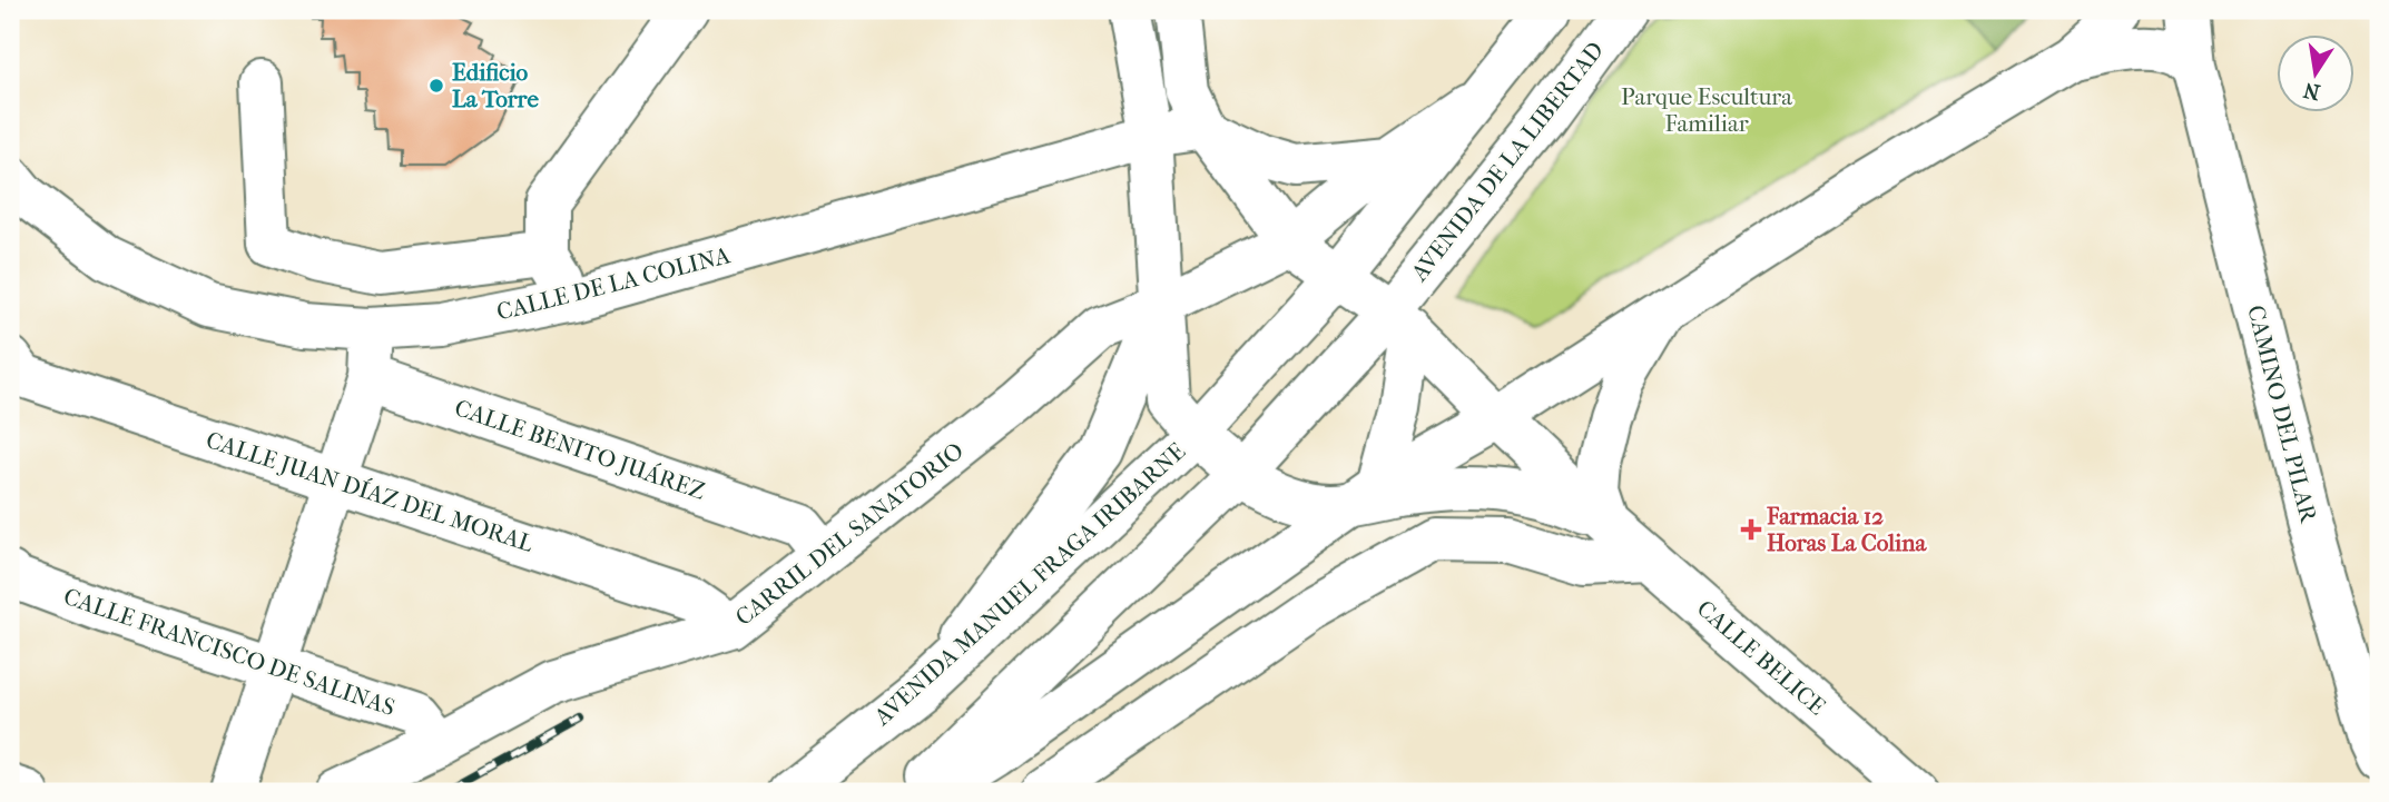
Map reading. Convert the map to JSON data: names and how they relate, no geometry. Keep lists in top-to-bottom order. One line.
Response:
{"streets":{"street":["AVENIDA DE LA LIBERTAD","CALLE DE LA COLINA","CAMINO DEL PILAR","CALLE BENITO JUÁREZ","CALLE JUAN DÍAZ DEL MORAL","CARRIL DEL SANATORIO","AVENIDA MANUEL FRAGA IRIBARNE","CALLE FRANCISCO DE SALINAS","CALLE BELICE"]},"crossings":[["AVENIDA DE LA LIBERTAD","CALLE BELICE"],["CALLE BENITO JUÁREZ","CARRIL DEL SANATORIO"],["CALLE JUAN DÍAZ DEL MORAL","CARRIL DEL SANATORIO"],["CARRIL DEL SANATORIO","CALLE FRANCISCO DE SALINAS"],["CARRIL DEL SANATORIO","CALLE BELICE"],["AVENIDA MANUEL FRAGA IRIBARNE","CALLE BELICE"]],"parks":["Parque Escultura Familiar"],"places":{"other":["Edificio La Torre"],"health":["Farmacia 12 Horas La Colina"]},"north":"bottom"}
